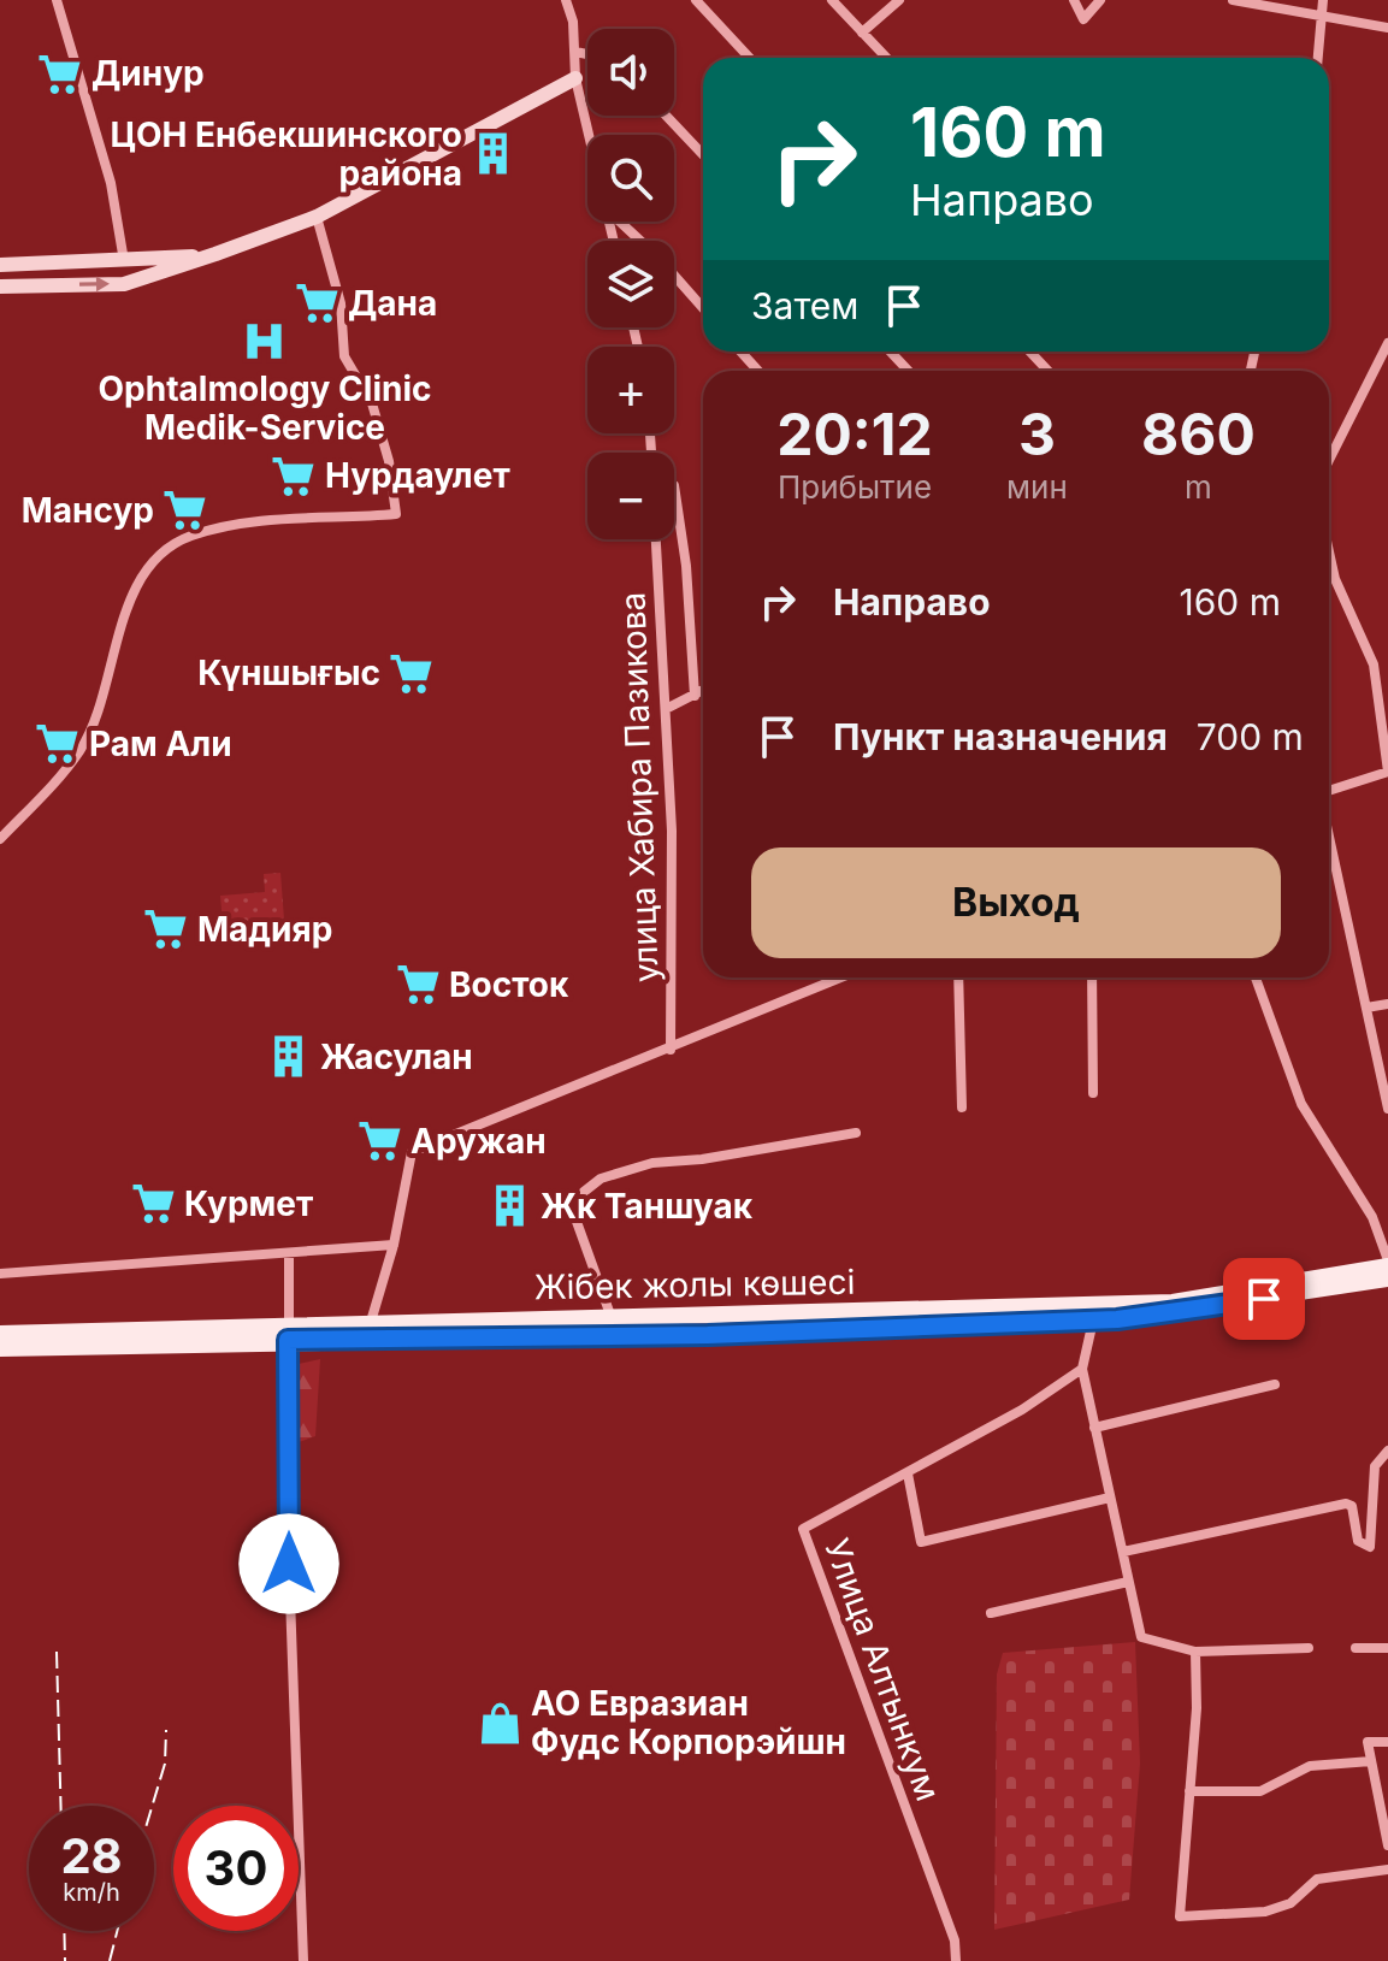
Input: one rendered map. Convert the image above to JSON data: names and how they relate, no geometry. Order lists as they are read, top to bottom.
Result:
{
  "streets": {
    "main road": ["Жібек жолы көшесі"],
    "street": ["улица Хабира Пазикова", "Улица Алтынкум"]
  },
  "places": {
    "supermarket": [
      "Динур",
      "Дана",
      "Нурдаулет",
      "Мансур",
      "Күншығыс",
      "Рам Али",
      "Мадияр",
      "Восток",
      "Аружан",
      "Курмет"
    ],
    "building": ["ЦОН Енбекшинского района", "Жасулан", "Жк Таншуак"],
    "hospital": ["Ophtalmology Clinic Medik-Service"],
    "shop": ["АО Евразиан Фудс Корпорэйшн"]
  },
  "page": {
    "map_buttons": ["+", "−"],
    "turn": ["160 m", "Направо"],
    "then": "Затем",
    "eta": [
      "20:12",
      "Прибытие",
      "3",
      "мин",
      "860",
      "m"
    ],
    "list": [
      {
        "name": "Направо",
        "value": "160 m"
      },
      {
        "name": "Пункт назначения",
        "value": "700 m"
      }
    ],
    "buttons": "Выход",
    "speed": "28 km/h",
    "limit": "30"
  }
}
